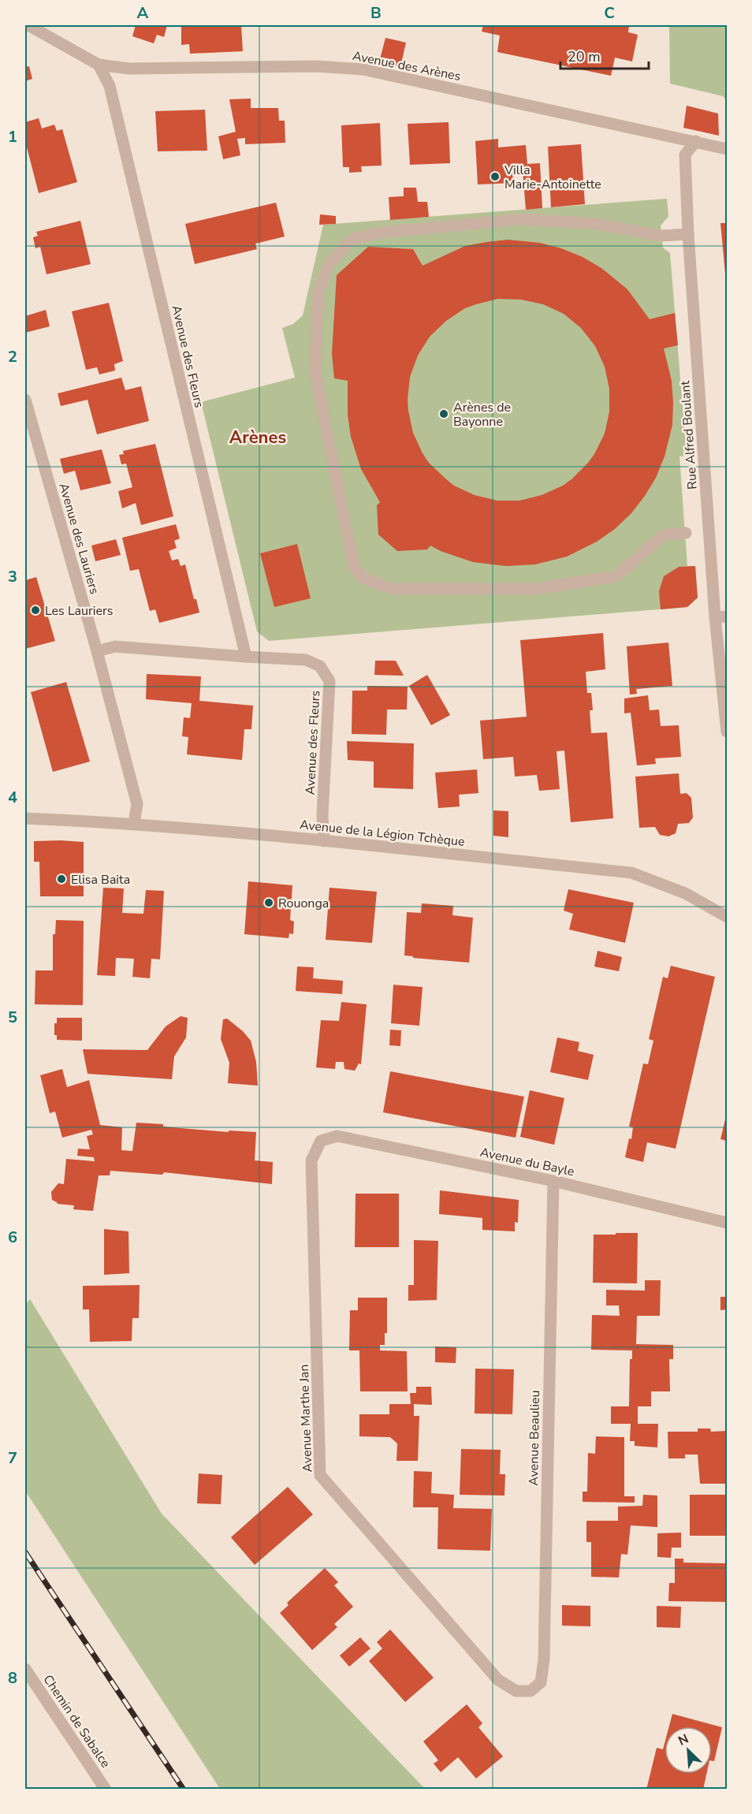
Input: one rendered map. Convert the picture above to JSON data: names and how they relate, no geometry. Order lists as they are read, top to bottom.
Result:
{
  "streets": {
    "street": [
      "Avenue des Arènes",
      "Avenue des Fleurs",
      "Rue Alfred Boulant",
      "Avenue des Lauriers",
      "Avenue de la Légion Tchèque",
      "Avenue du Bayle",
      "Avenue Marthe Jan",
      "Avenue Beaulieu",
      "Chemin de Sabalce"
    ]
  },
  "crossings": [
    ["Avenue des Arènes", "Avenue des Fleurs"],
    ["Avenue des Arènes", "Rue Alfred Boulant"],
    ["Avenue des Fleurs", "Avenue des Lauriers"],
    ["Avenue des Fleurs", "Avenue de la Légion Tchèque"],
    ["Avenue des Lauriers", "Avenue de la Légion Tchèque"],
    ["Avenue du Bayle", "Avenue Marthe Jan"],
    ["Avenue du Bayle", "Avenue Beaulieu"],
    ["Avenue Marthe Jan", "Avenue Beaulieu"]
  ],
  "districts": ["Arènes"],
  "places": [
    "Villa Marie-Antoinette",
    "Arènes de Bayonne",
    "Les Lauriers",
    "Elisa Baita",
    "Rouonga"
  ],
  "scale_bar": "20 m",
  "north": "top left",
  "grid": {
    "columns": ["A", "B", "C"],
    "rows": [
      "1",
      "2",
      "3",
      "4",
      "5",
      "6",
      "7",
      "8"
    ]
  }
}
